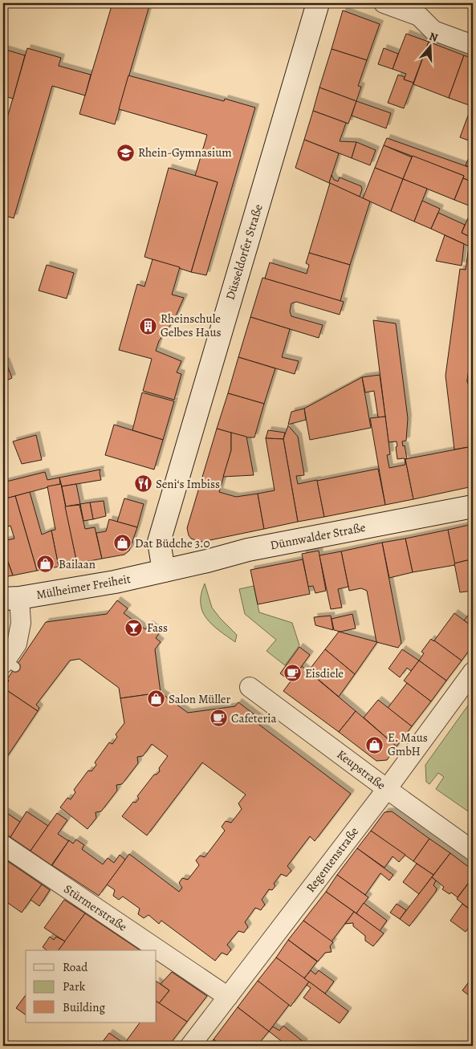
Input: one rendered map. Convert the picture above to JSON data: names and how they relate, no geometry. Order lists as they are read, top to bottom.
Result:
{
  "streets": {
    "street": [
      "Düsseldorfer Straße",
      "Dünnwalder Straße",
      "Mülheimer Freiheit",
      "Keupstraße",
      "Regentenstraße",
      "Stürmerstraße"
    ]
  },
  "crossings": [
    ["Düsseldorfer Straße", "Dünnwalder Straße"],
    ["Düsseldorfer Straße", "Mülheimer Freiheit"],
    ["Dünnwalder Straße", "Mülheimer Freiheit"],
    ["Keupstraße", "Regentenstraße"],
    ["Regentenstraße", "Stürmerstraße"]
  ],
  "places": {
    "school or university": ["Rhein-Gymnasium"],
    "building": ["Rheinschule Gelbes Haus"],
    "restaurant": ["Seni‘s Imbiss"],
    "shop": [
      "Dat Büdche 3.0",
      "Bailaan",
      "Salon Müller",
      "E. Maus GmbH"
    ],
    "bar": ["Fass"],
    "cafe": ["Eisdiele", "Cafeteria"]
  },
  "legend": ["Road", "Park", "Building"],
  "north": "top"
}
